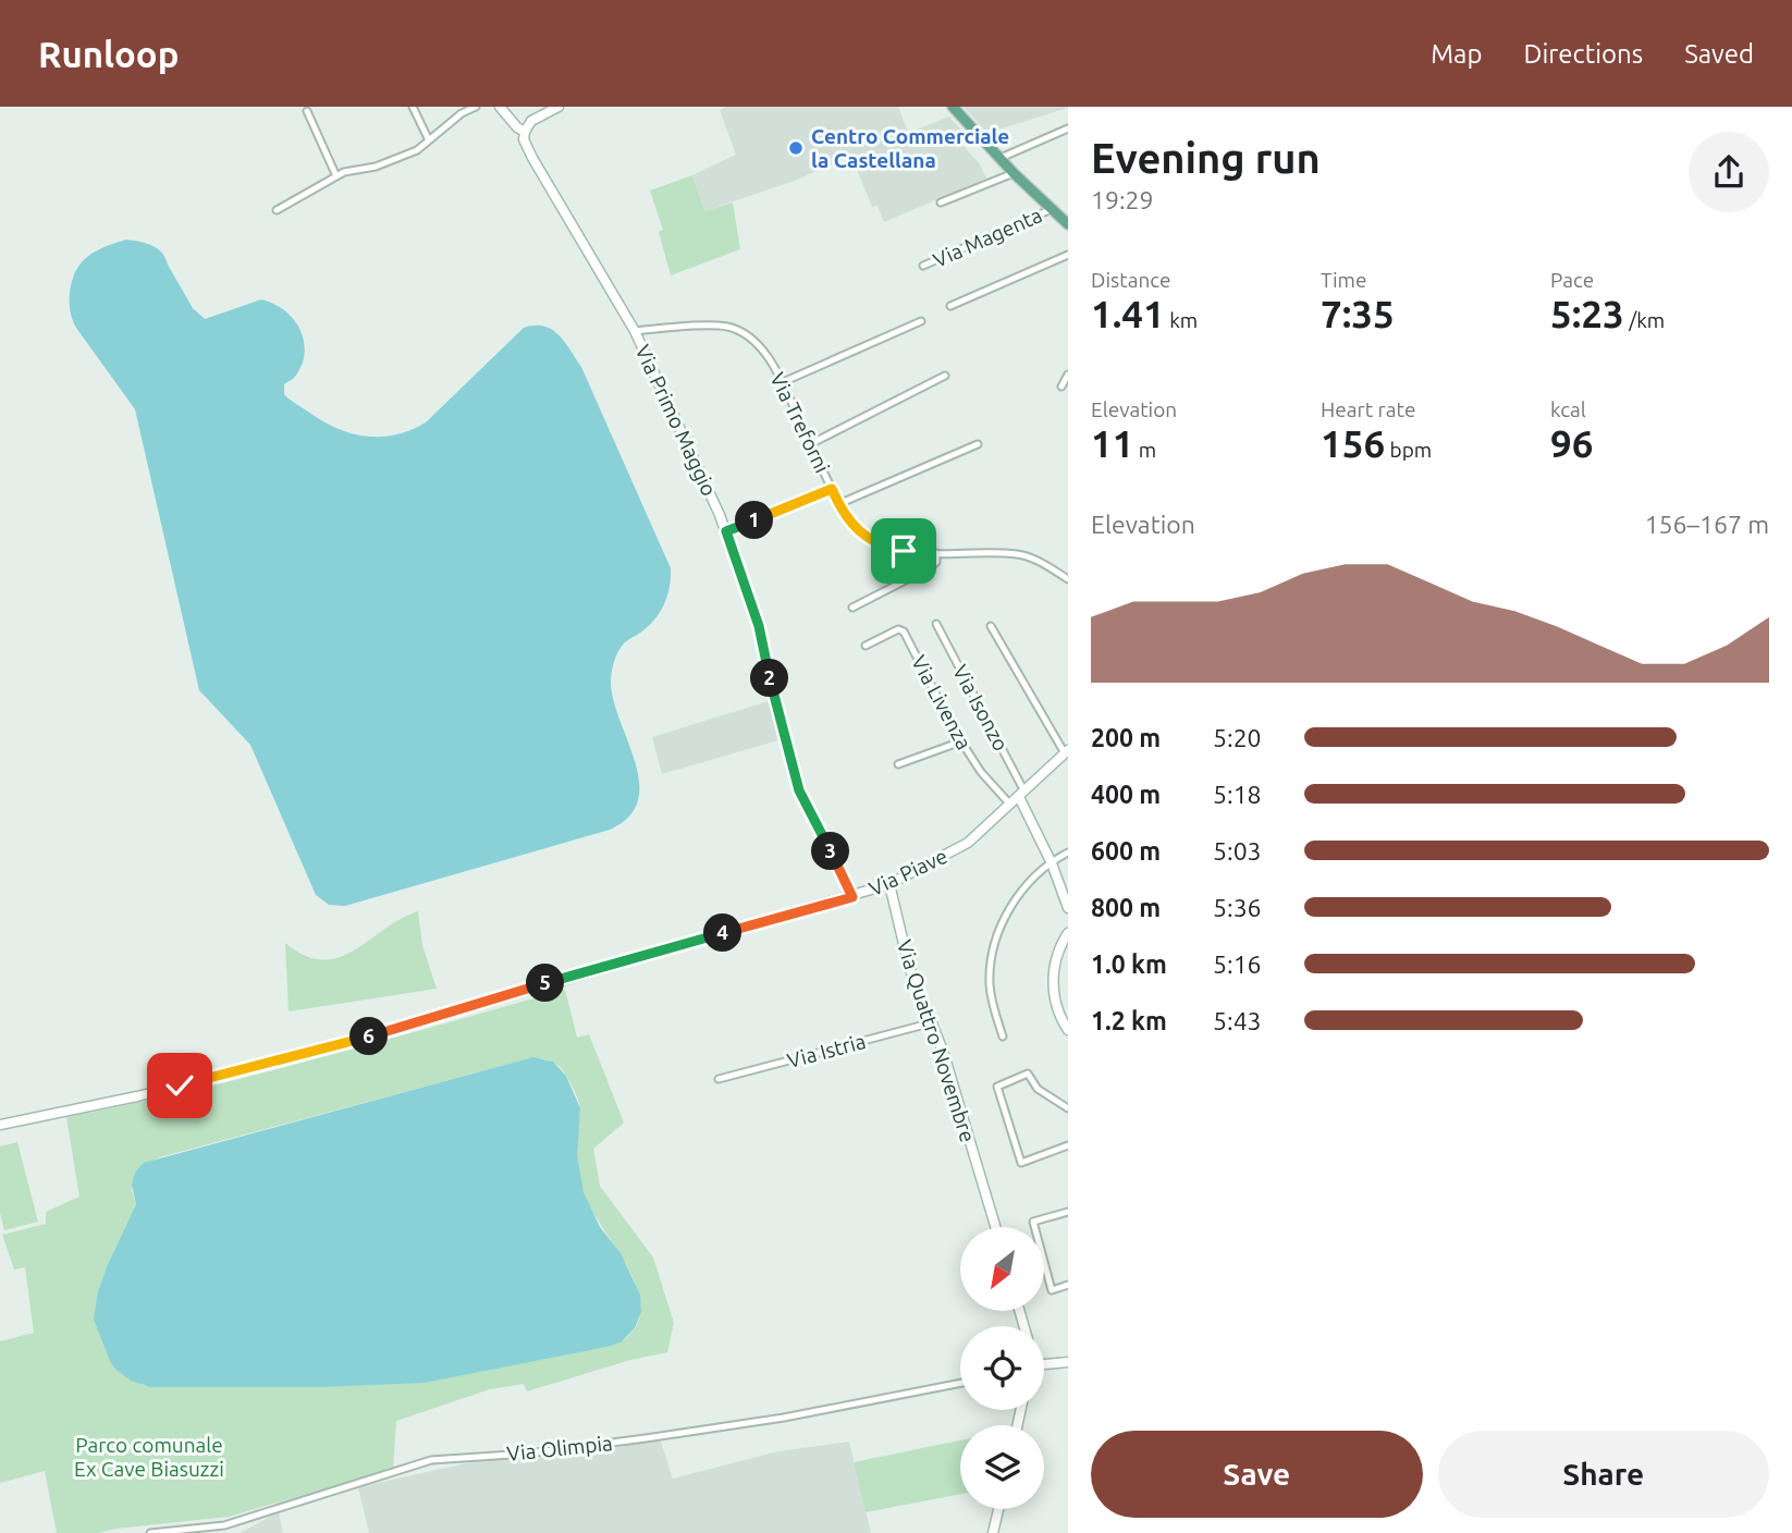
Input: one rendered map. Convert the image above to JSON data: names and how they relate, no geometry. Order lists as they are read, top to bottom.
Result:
{
  "streets": {
    "main road": ["Via Primo Maggio", "Via Piave", "Via Quattro Novembre"],
    "street": [
      "Via Magenta",
      "Via Treforni",
      "Via Livenza",
      "Via Isonzo",
      "Via Istria",
      "Via Olimpia"
    ]
  },
  "crossings": [
    ["Via Primo Maggio", "Via Treforni"],
    ["Via Primo Maggio", "Via Piave"],
    ["Via Livenza", "Via Piave"],
    ["Via Isonzo", "Via Piave"],
    ["Via Piave", "Via Quattro Novembre"],
    ["Via Quattro Novembre", "Via Istria"]
  ],
  "parks": ["Parco comunale Ex Cave Biasuzzi"],
  "places": ["Centro Commerciale la Castellana"],
  "north": "bottom left",
  "page": {
    "header": "Runloop",
    "nav": ["Map", "Directions", "Saved"],
    "heading": ["Evening run", "19:29"],
    "stats": [
      ["Distance", "1.41 km"],
      ["Time", "7:35"],
      ["Pace", "5:23 /km"],
      ["Elevation", "11 m"],
      ["Heart rate", "156 bpm"],
      ["kcal", "96"]
    ],
    "chart": ["Elevation", "156–167 m"],
    "pins": [
      "1",
      "2",
      "3",
      "4",
      "5",
      "6"
    ],
    "list": [
      {
        "name": "200 m",
        "note": "5:20"
      },
      {
        "name": "400 m",
        "note": "5:18"
      },
      {
        "name": "600 m",
        "note": "5:03"
      },
      {
        "name": "800 m",
        "note": "5:36"
      },
      {
        "name": "1.0 km",
        "note": "5:16"
      },
      {
        "name": "1.2 km",
        "note": "5:43"
      }
    ],
    "buttons": ["Save", "Share"]
  }
}
